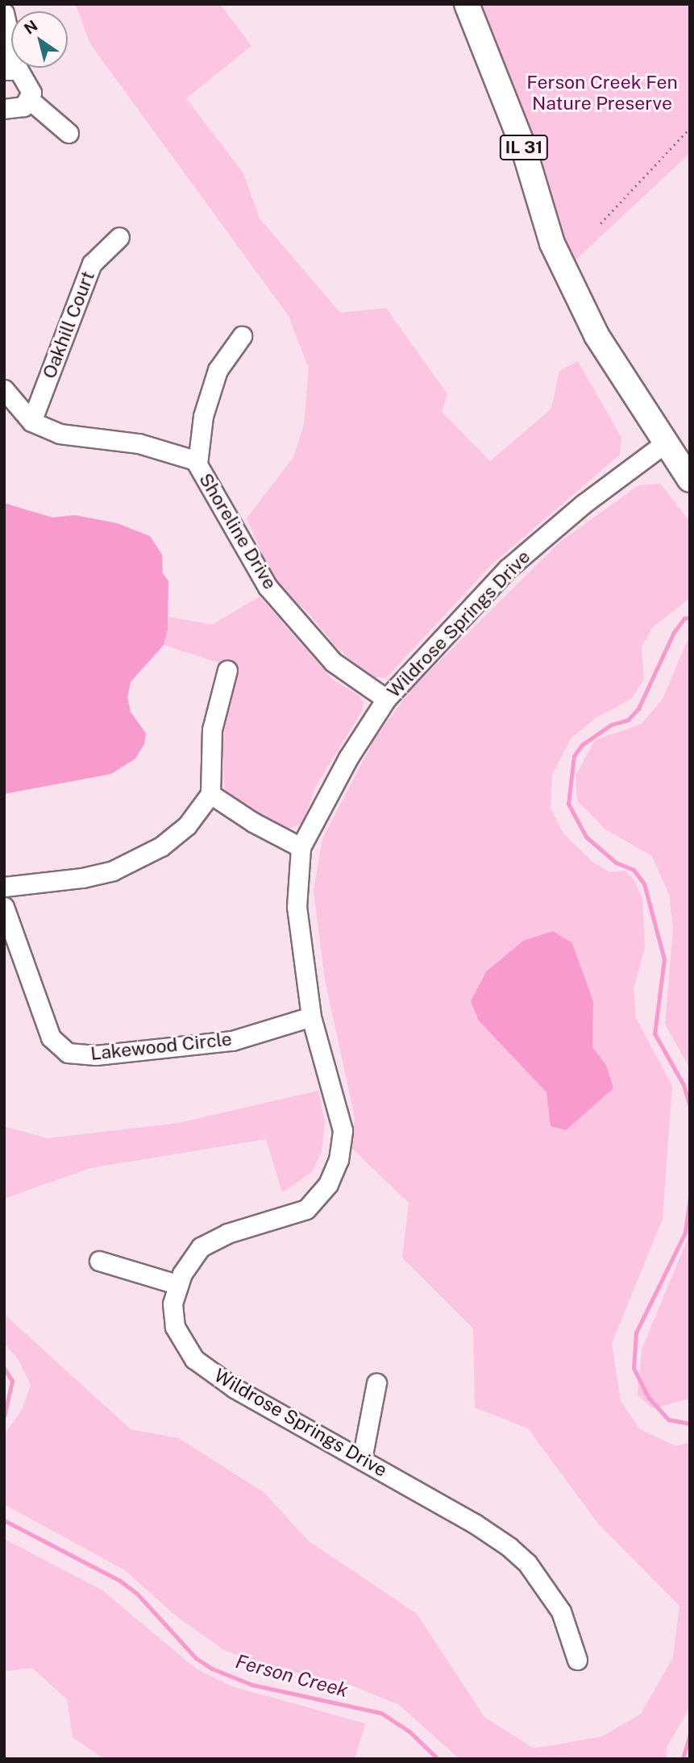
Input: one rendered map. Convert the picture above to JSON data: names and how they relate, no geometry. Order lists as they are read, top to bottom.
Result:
{
  "streets": {
    "main road": ["IL 31"],
    "street": [
      "Oakhill Court",
      "Shoreline Drive",
      "Wildrose Springs Drive",
      "Lakewood Circle"
    ]
  },
  "crossings": [
    ["IL 31", "Wildrose Springs Drive"],
    ["Oakhill Court", "Shoreline Drive"],
    ["Shoreline Drive", "Wildrose Springs Drive"],
    ["Wildrose Springs Drive", "Lakewood Circle"]
  ],
  "water": ["Ferson Creek"],
  "parks": ["Ferson Creek Fen Nature Preserve"],
  "north": "top left"
}
